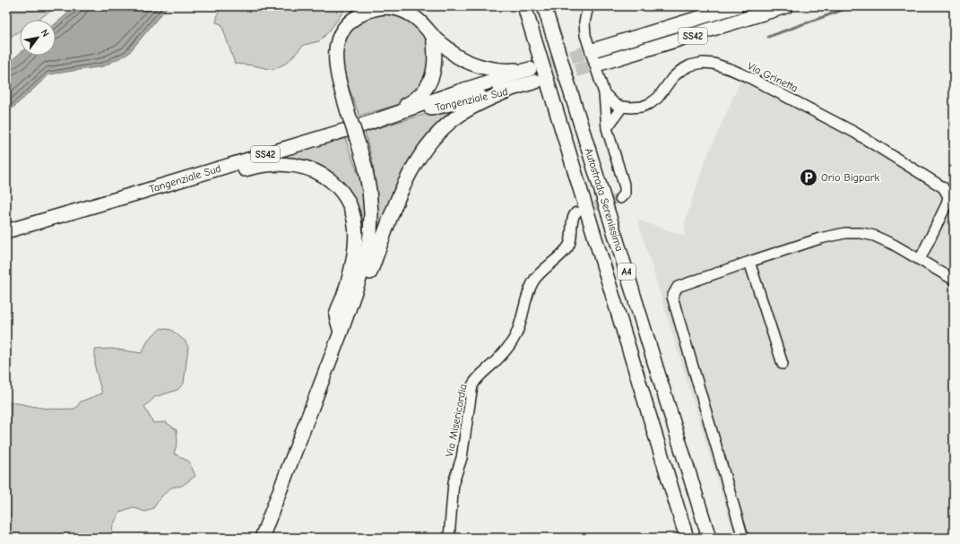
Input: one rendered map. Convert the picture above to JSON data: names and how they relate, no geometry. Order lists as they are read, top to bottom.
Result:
{
  "streets": {
    "highway": [
      "SS42",
      "Tangenziale Sud",
      "Autostrada Serenissima",
      "A4"
    ],
    "street": ["Via Grinetta", "Via Misericordia"]
  },
  "places": {
    "parking": ["Orio Bigpark"]
  },
  "north": "top right"
}
